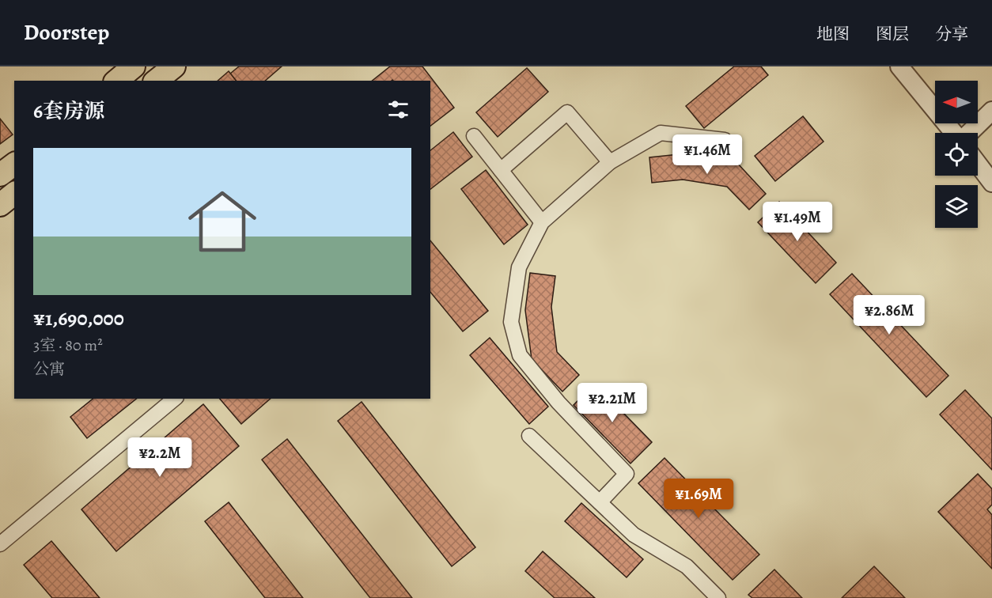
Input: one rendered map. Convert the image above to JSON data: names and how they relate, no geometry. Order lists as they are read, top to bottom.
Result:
{
  "north": "left",
  "page": {
    "header": "Doorstep",
    "nav": ["地图", "图层", "分享"],
    "heading": "6套房源",
    "price": [
      "¥1.46M",
      "¥1.49M",
      "¥2.86M",
      "¥2.21M",
      "¥2.2M",
      "¥1.69M"
    ],
    "list": [
      {
        "name": "¥1,690,000",
        "note": "3室 · 80 m² · 公寓"
      }
    ]
  }
}
